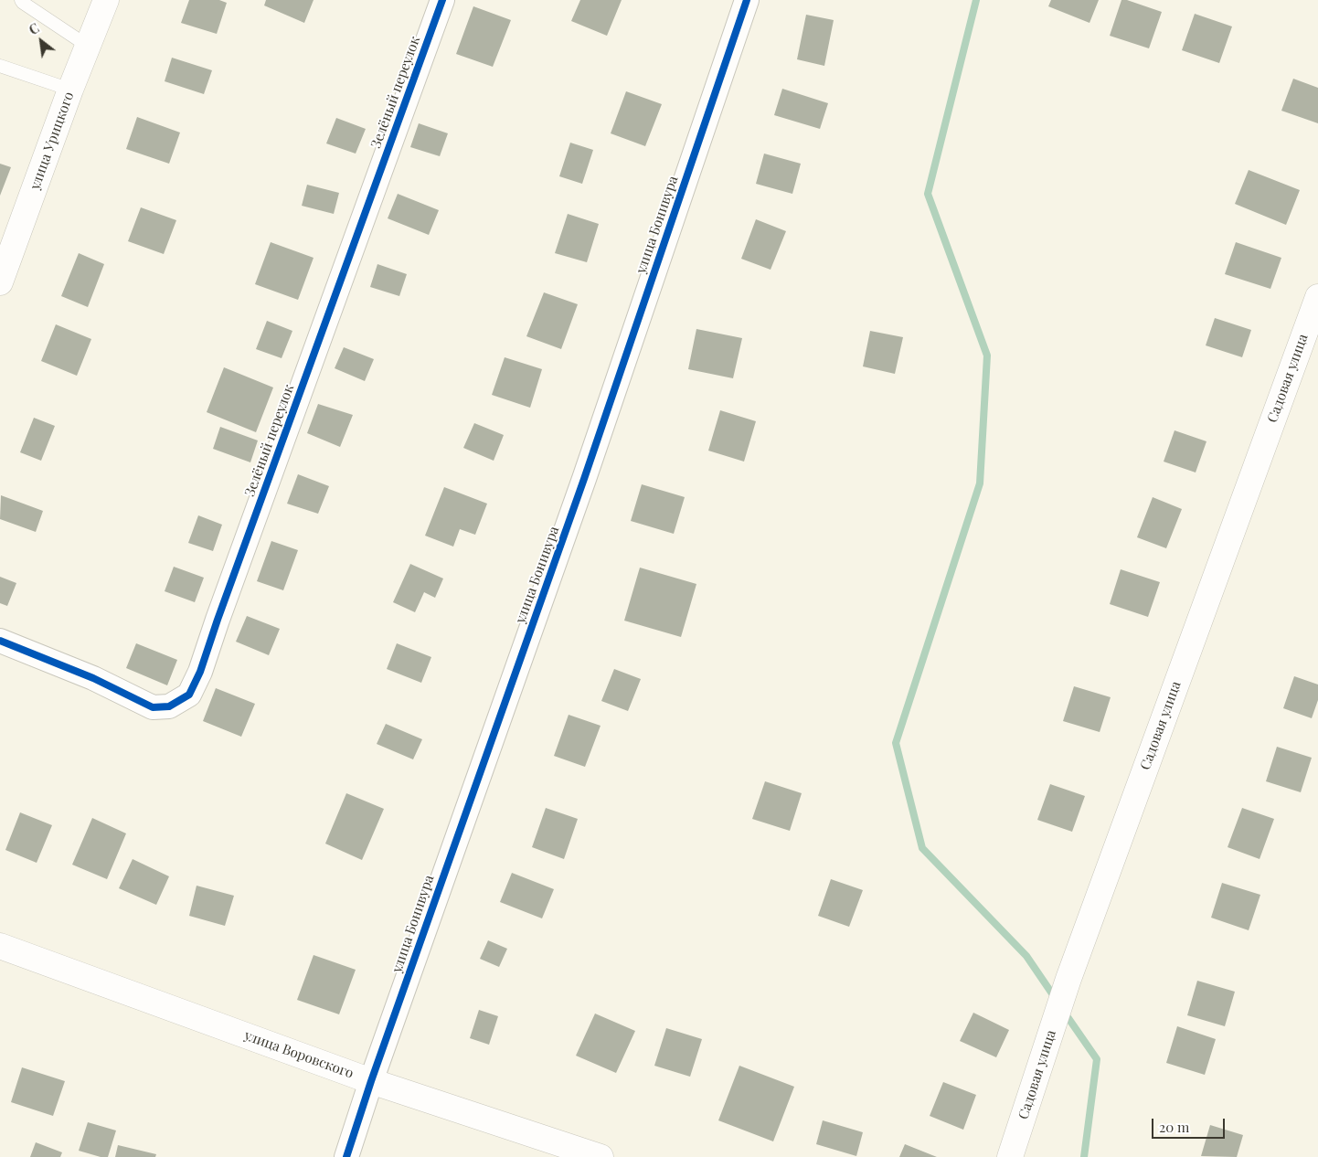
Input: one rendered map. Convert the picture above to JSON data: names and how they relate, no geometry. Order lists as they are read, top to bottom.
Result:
{
  "streets": {
    "main road": ["улица Урицкого", "Садовая улица", "улица Воровского"],
    "street": ["Зелёный переулок", "улица Бонивура"]
  },
  "crossings": [
    ["улица Бонивура", "улица Воровского"]
  ],
  "scale_bar": "20 m",
  "north": "top left"
}
